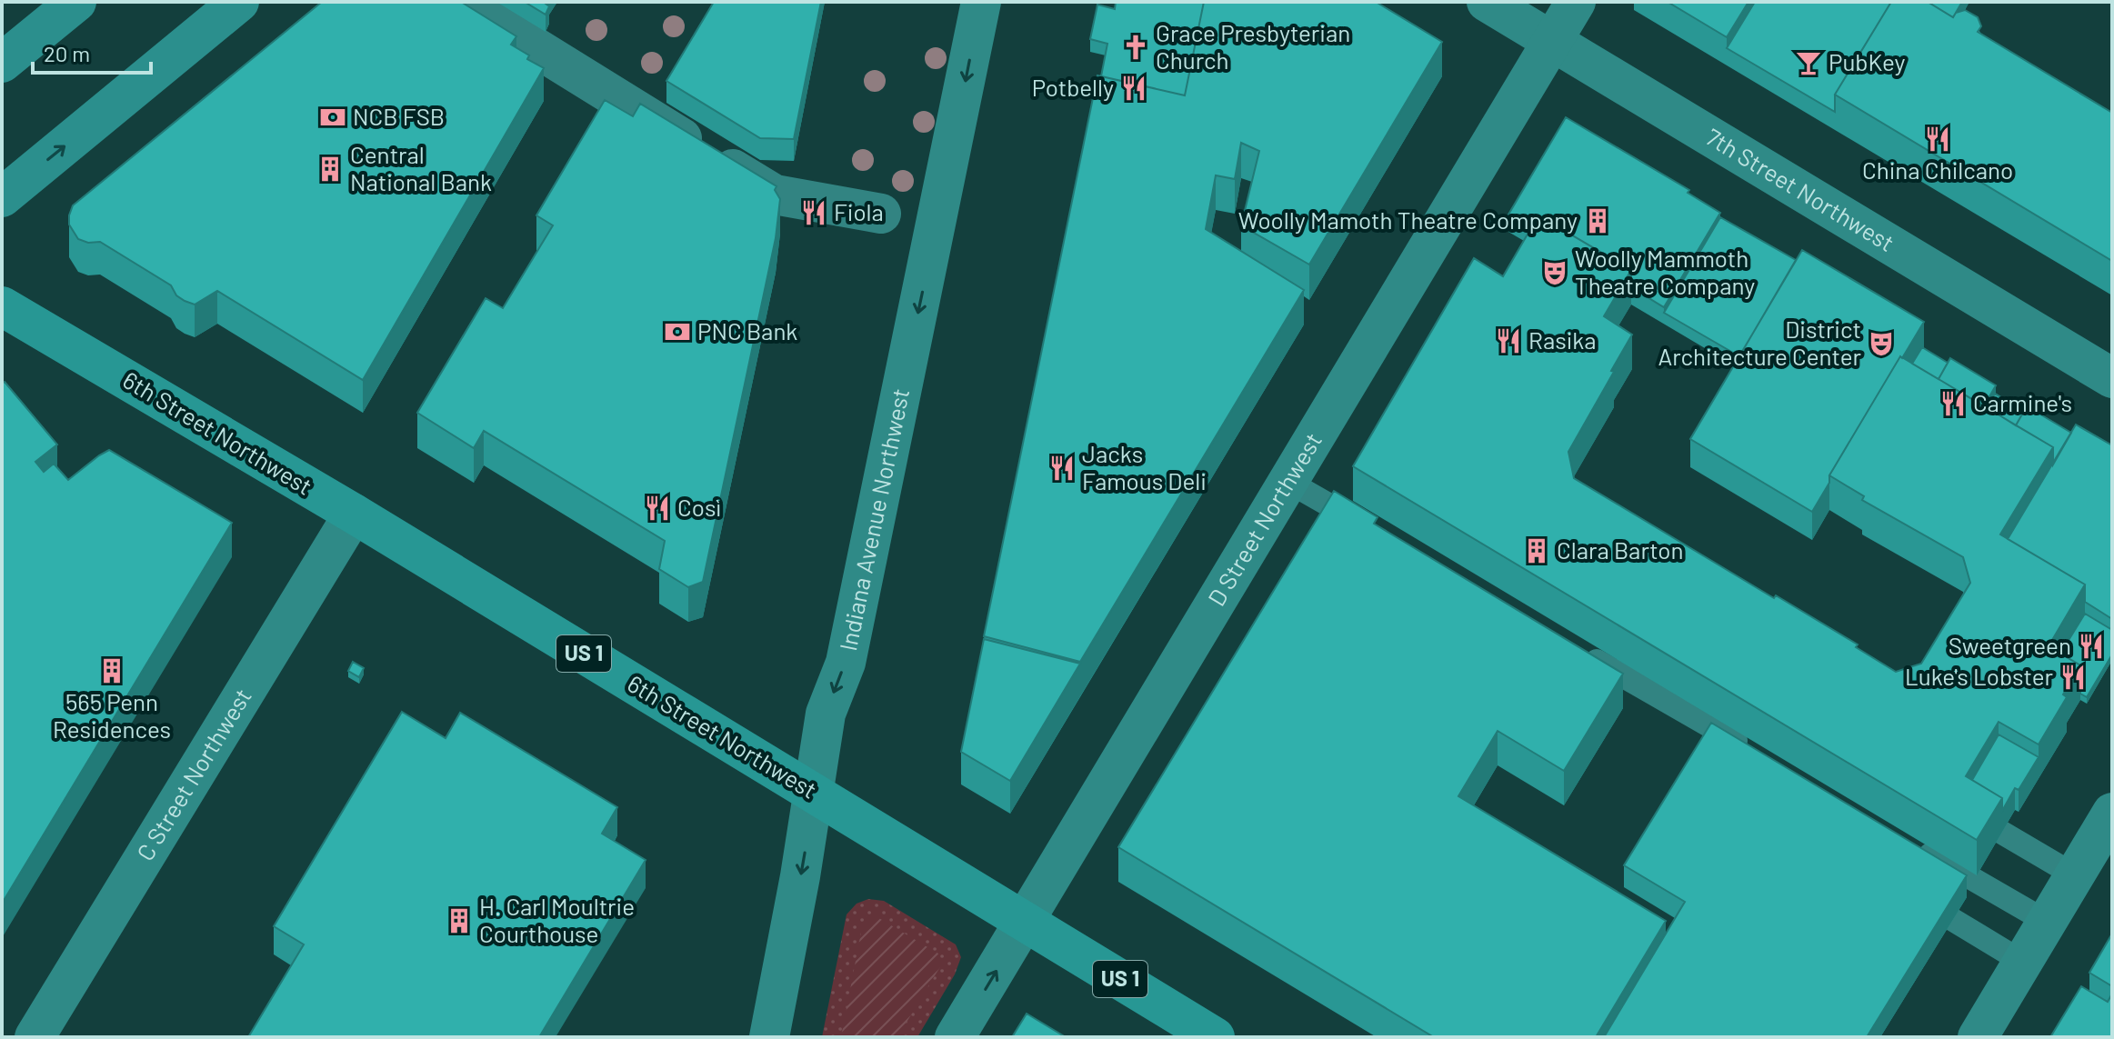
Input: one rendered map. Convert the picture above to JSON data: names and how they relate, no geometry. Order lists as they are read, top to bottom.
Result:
{
  "streets": {
    "highway": ["6th Street Northwest", "US 1"],
    "street": [
      "7th Street Northwest",
      "Indiana Avenue Northwest",
      "D Street Northwest",
      "C Street Northwest"
    ]
  },
  "crossings": [
    ["7th Street Northwest", "D Street Northwest"],
    ["6th Street Northwest", "Indiana Avenue Northwest"],
    ["6th Street Northwest", "D Street Northwest"],
    ["6th Street Northwest", "C Street Northwest"]
  ],
  "one_way": ["Indiana Avenue Northwest"],
  "places": {
    "church": ["Grace Presbyterian Church"],
    "bar": ["PubKey"],
    "restaurant": [
      "Potbelly",
      "China Chilcano",
      "Fiola",
      "Rasika",
      "Carmine's",
      "Jacks Famous Deli",
      "Così",
      "Sweetgreen",
      "Luke's Lobster"
    ],
    "bank": ["NCB FSB", "PNC Bank"],
    "building": [
      "Central National Bank",
      "Woolly Mamoth Theatre Company",
      "Clara Barton",
      "565 Penn Residences",
      "H. Carl Moultrie Courthouse"
    ],
    "theatre": ["Woolly Mammoth Theatre Company", "District Architecture Center"]
  },
  "scale_bar": "20 m"
}
